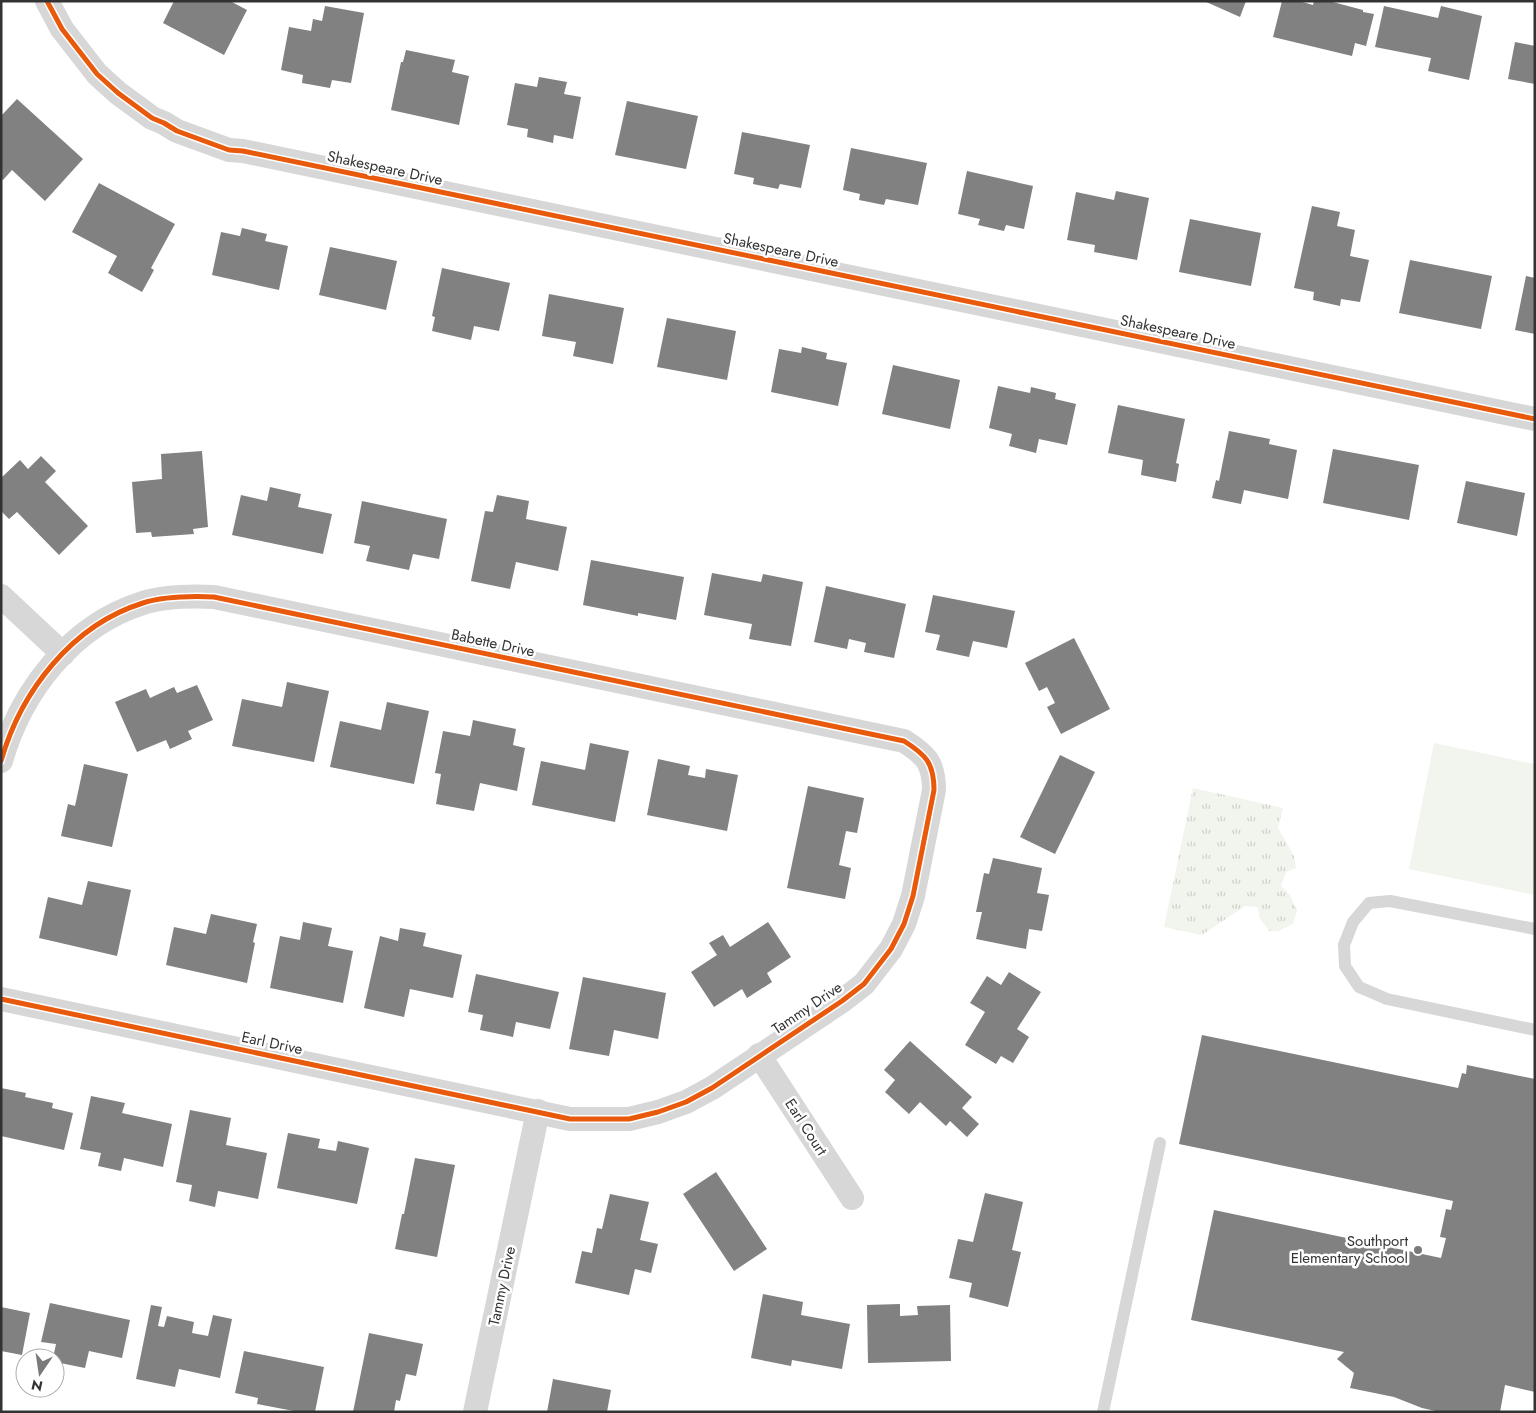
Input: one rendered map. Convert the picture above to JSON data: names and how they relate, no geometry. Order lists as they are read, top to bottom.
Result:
{
  "streets": {
    "street": [
      "Shakespeare Drive",
      "Babette Drive",
      "Tammy Drive",
      "Earl Drive",
      "Earl Court"
    ]
  },
  "crossings": [
    ["Babette Drive", "Tammy Drive"],
    ["Tammy Drive", "Earl Drive"],
    ["Tammy Drive", "Earl Court"]
  ],
  "places": ["Southport Elementary School"],
  "north": "bottom"
}
